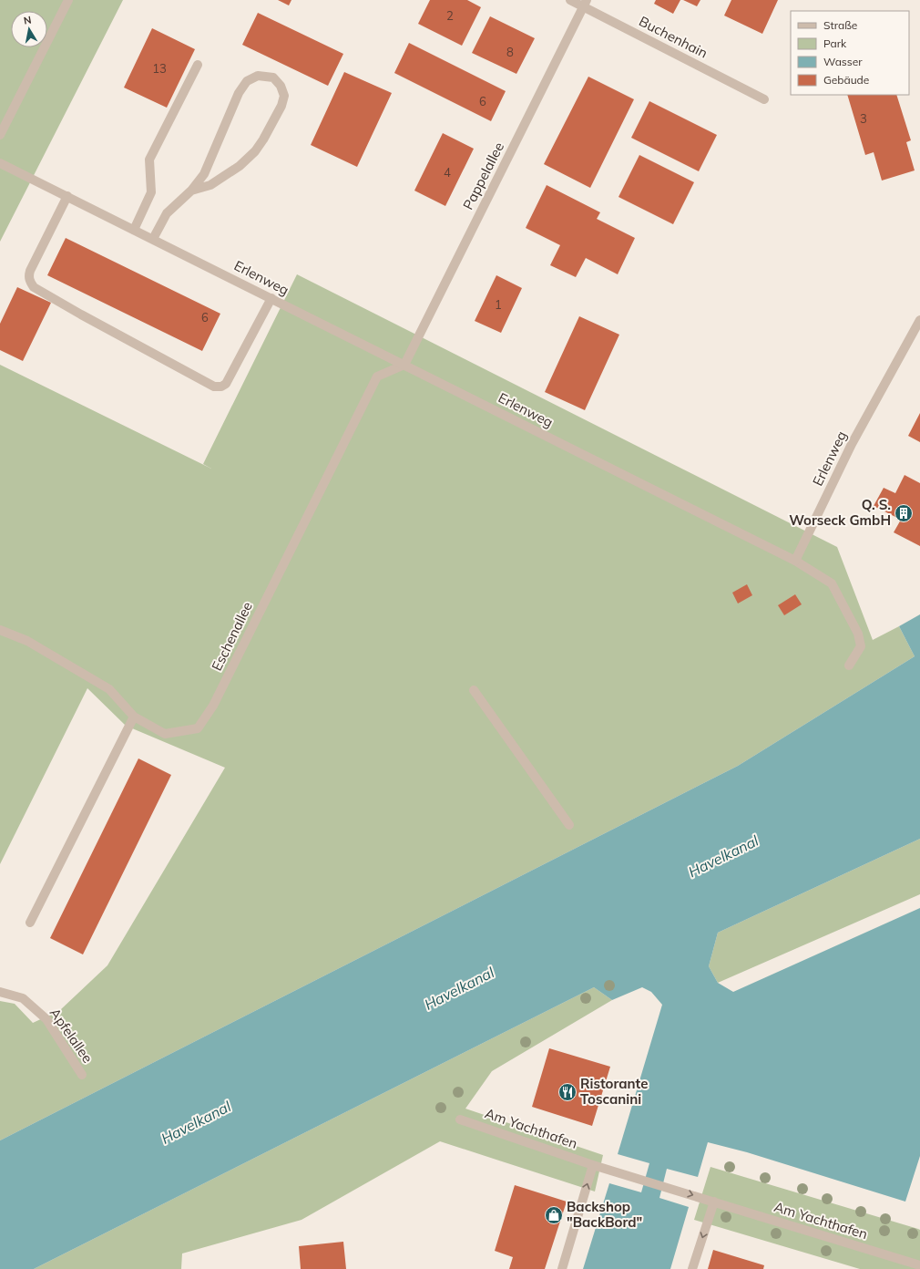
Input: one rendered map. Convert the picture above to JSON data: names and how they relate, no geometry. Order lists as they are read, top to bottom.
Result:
{
  "streets": {
    "street": [
      "Buchenhain",
      "Pappelallee",
      "Erlenweg",
      "Eschenallee",
      "Apfelallee",
      "Am Yachthafen"
    ]
  },
  "crossings": [
    ["Buchenhain", "Pappelallee"],
    ["Pappelallee", "Erlenweg"],
    ["Pappelallee", "Eschenallee"],
    ["Erlenweg", "Eschenallee"]
  ],
  "water": ["Havelkanal"],
  "places": {
    "building": ["Q. S. Worseck GmbH"],
    "restaurant": ["Ristorante Toscanini"],
    "shop": ["Backshop \"BackBord\""]
  },
  "house_numbers": [
    "2",
    "8",
    "13",
    "6",
    "3",
    "4",
    "1",
    "6"
  ],
  "legend": [
    "Straße",
    "Park",
    "Wasser",
    "Gebäude"
  ],
  "north": "top"
}
